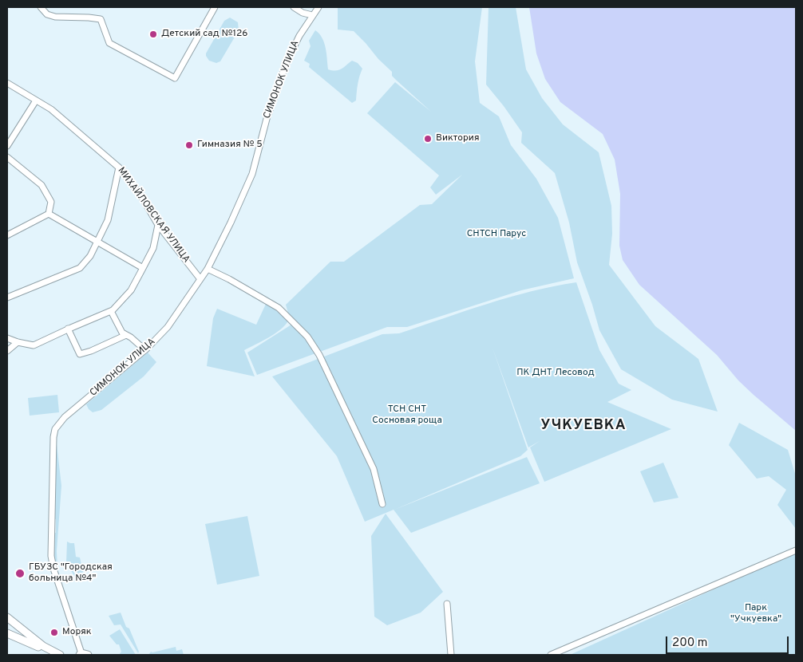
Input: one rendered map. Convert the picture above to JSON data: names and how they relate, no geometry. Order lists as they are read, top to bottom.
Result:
{
  "streets": {
    "street": ["СИМОНОК УЛИЦА", "МИХАЙЛОВСКАЯ УЛИЦА"]
  },
  "crossings": [
    ["СИМОНОК УЛИЦА", "МИХАЙЛОВСКАЯ УЛИЦА"]
  ],
  "districts": ["УЧКУЕВКА"],
  "parks": [
    "СНТСН Парус",
    "ПК ДНТ Лесовод",
    "ТСН СНТ Сосновая роща",
    "Парк \"Учкуевка\""
  ],
  "places": [
    "Детский сад №126",
    "Виктория",
    "Гимназия № 5",
    "ГБУЗС \"Городская больница №4\"",
    "Моряк"
  ],
  "scale_bar": "200 m"
}
